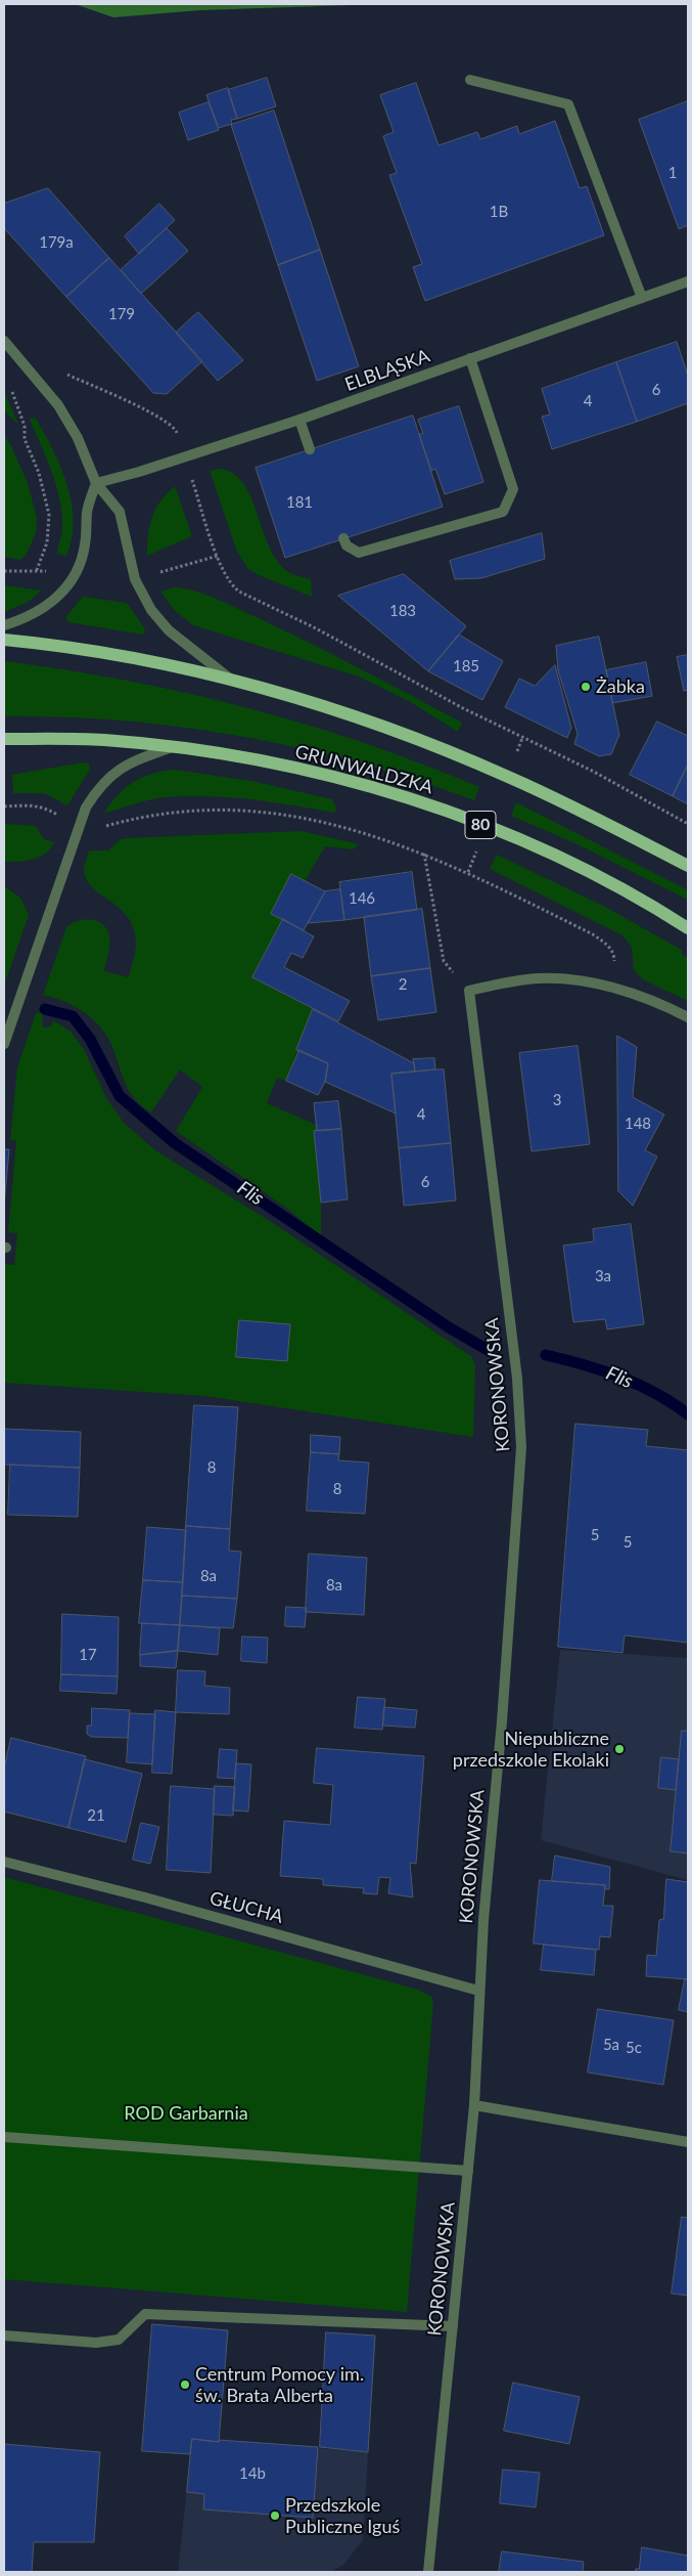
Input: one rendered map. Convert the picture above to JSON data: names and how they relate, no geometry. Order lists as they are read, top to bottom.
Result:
{
  "streets": {
    "main road": ["GRUNWALDZKA", "80"],
    "street": ["ELBLĄSKA", "KORONOWSKA", "GŁUCHA"]
  },
  "crossings": [
    ["KORONOWSKA", "GŁUCHA"]
  ],
  "water": ["Flis"],
  "parks": ["ROD Garbarnia"],
  "places": [
    "Żabka",
    "Niepubliczne przedszkole Ekolaki",
    "Centrum Pomocy im. św. Brata Alberta",
    "Przedszkole Publiczne Iguś"
  ],
  "house_numbers": [
    "1",
    "1B",
    "179a",
    "179",
    "6",
    "4",
    "181",
    "183",
    "185",
    "146",
    "2",
    "3",
    "4",
    "148",
    "6",
    "3a",
    "8",
    "8",
    "5",
    "5",
    "8a",
    "8a",
    "17",
    "21",
    "5a",
    "5c",
    "14b"
  ]
}
